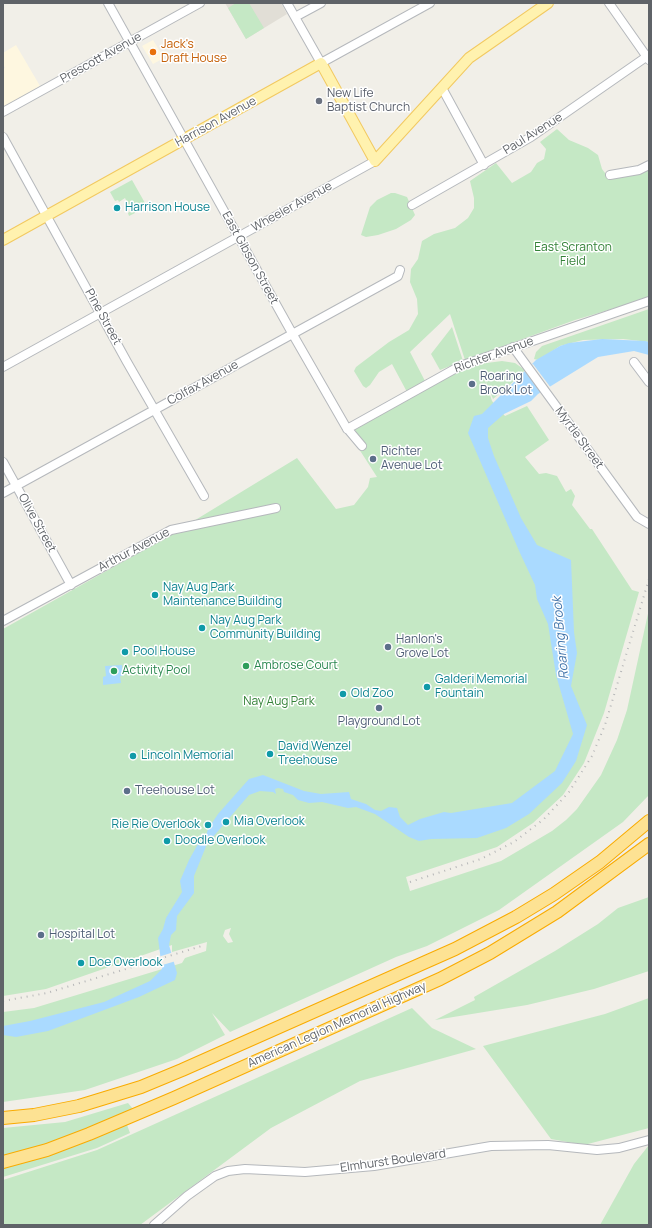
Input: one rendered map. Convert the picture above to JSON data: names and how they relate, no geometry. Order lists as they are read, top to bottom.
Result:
{
  "streets": {
    "highway": ["American Legion Memorial Highway"],
    "main road": ["Harrison Avenue", "Wheeler Avenue"],
    "street": [
      "Prescott Avenue",
      "Paul Avenue",
      "East Gibson Street",
      "Pine Street",
      "Richter Avenue",
      "Colfax Avenue",
      "Myrtle Street",
      "Olive Street",
      "Arthur Avenue",
      "Elmhurst Boulevard"
    ]
  },
  "crossings": [
    ["Prescott Avenue", "East Gibson Street"],
    ["Harrison Avenue", "East Gibson Street"],
    ["Harrison Avenue", "Pine Street"],
    ["Wheeler Avenue", "East Gibson Street"],
    ["Wheeler Avenue", "Pine Street"],
    ["East Gibson Street", "Richter Avenue"],
    ["East Gibson Street", "Colfax Avenue"],
    ["Pine Street", "Colfax Avenue"],
    ["Richter Avenue", "Myrtle Street"],
    ["Colfax Avenue", "Olive Street"],
    ["Olive Street", "Arthur Avenue"]
  ],
  "water": ["Roaring Brook"],
  "parks": ["East Scranton Field", "Nay Aug Park"],
  "places": [
    "Jack's Draft House",
    "New Life Baptist Church",
    "Harrison House",
    "Roaring Brook Lot",
    "Richter Avenue Lot",
    "Nay Aug Park Maintenance Building",
    "Nay Aug Park Community Building",
    "Hanlon's Grove Lot",
    "Pool House",
    "Ambrose Court",
    "Activity Pool",
    "Galderi Memorial Fountain",
    "Old Zoo",
    "Playground Lot",
    "David Wenzel Treehouse",
    "Lincoln Memorial",
    "Treehouse Lot",
    "Mia Overlook",
    "Rie Rie Overlook",
    "Doodle Overlook",
    "Hospital Lot",
    "Doe Overlook"
  ]
}
